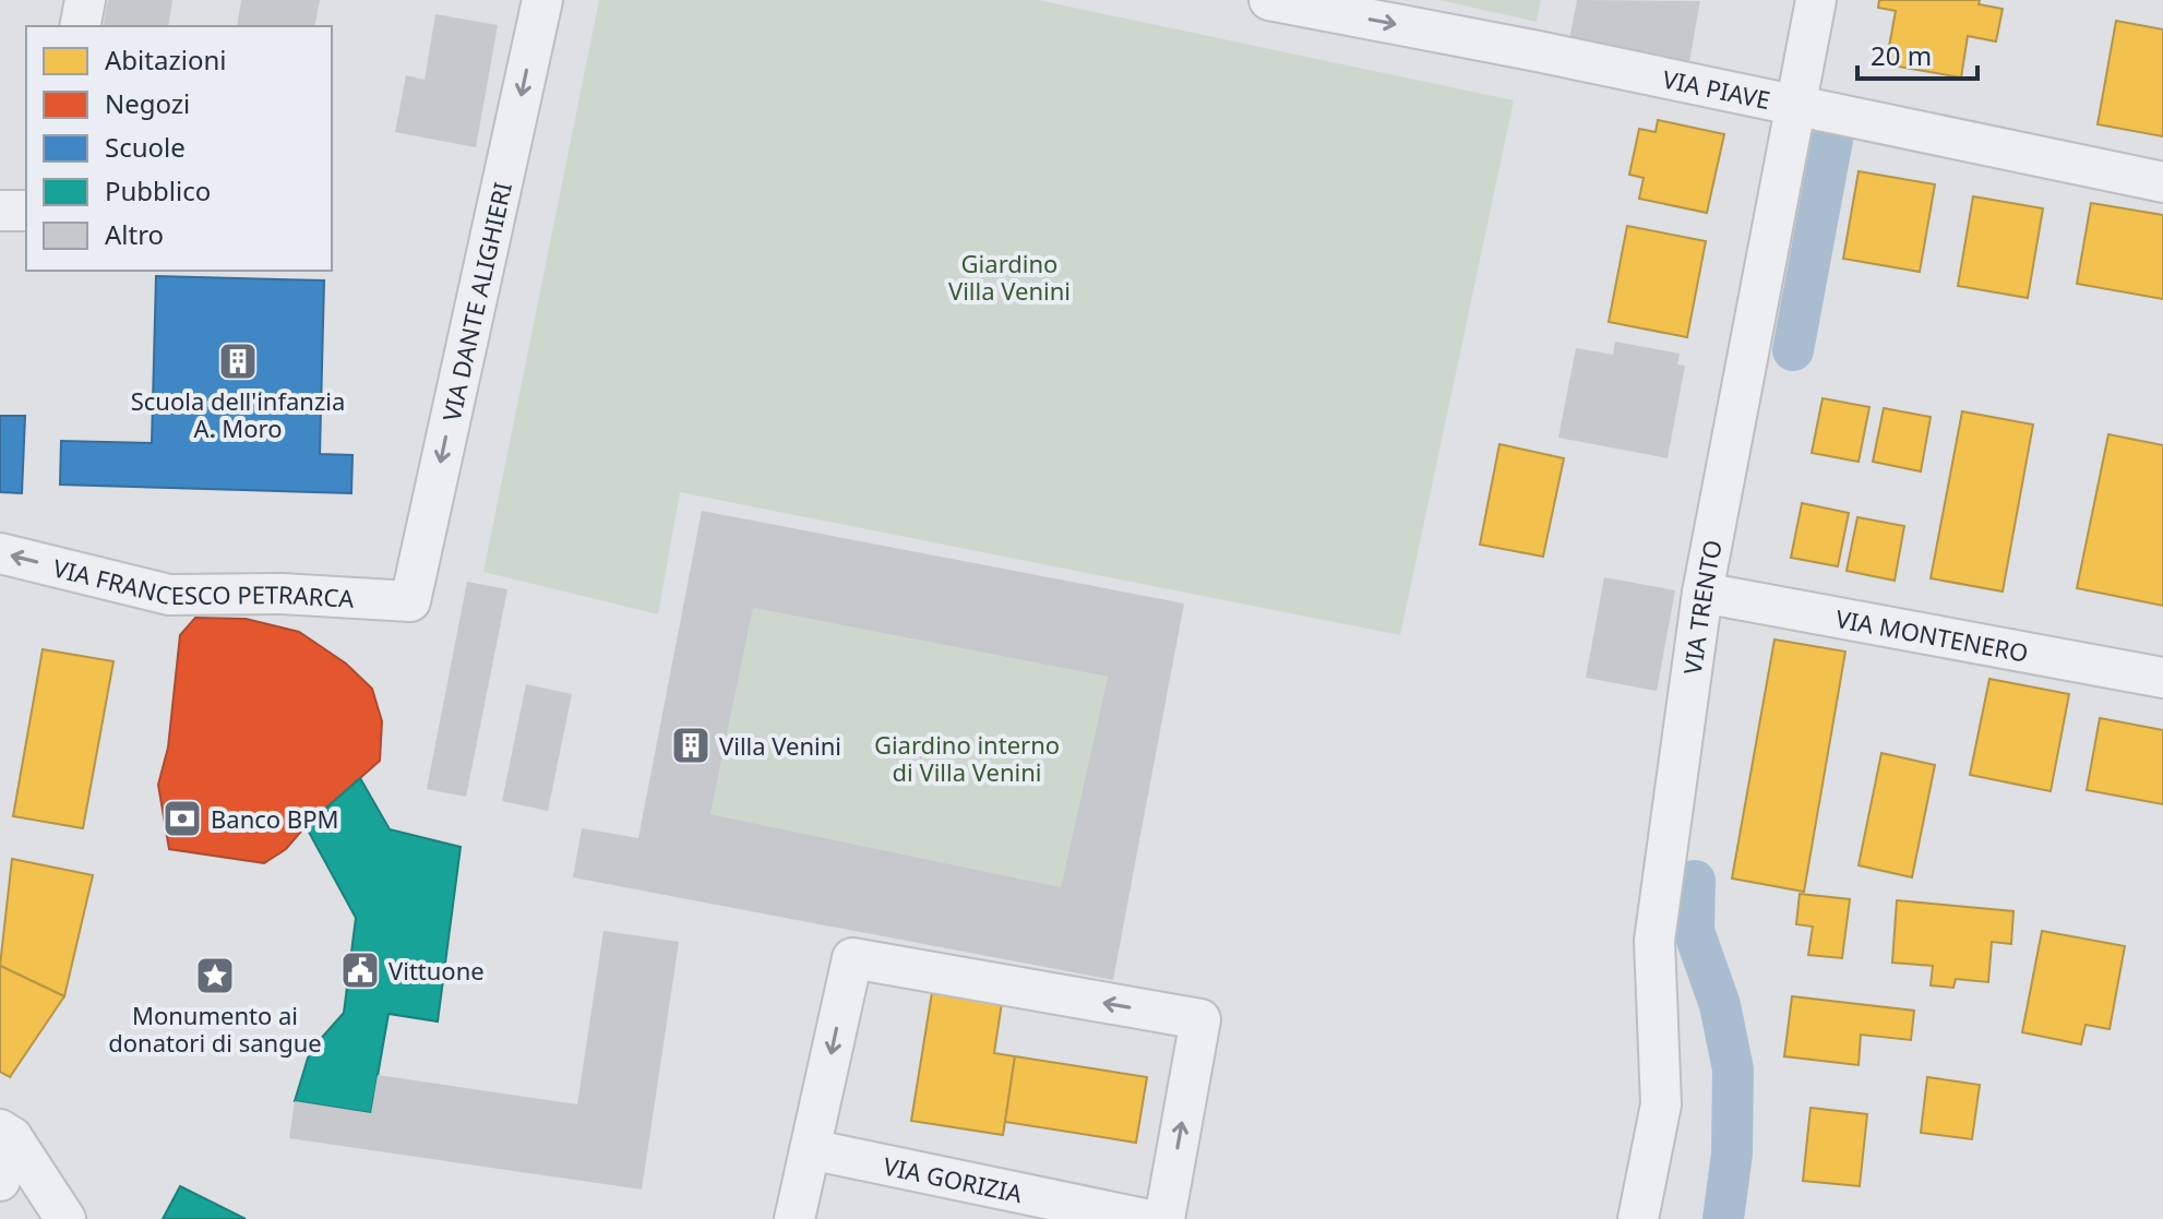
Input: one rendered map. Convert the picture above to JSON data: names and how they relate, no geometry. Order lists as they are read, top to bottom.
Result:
{
  "streets": {
    "street": [
      "VIA PIAVE",
      "VIA DANTE ALIGHIERI",
      "VIA FRANCESCO PETRARCA",
      "VIA TRENTO",
      "VIA MONTENERO",
      "VIA GORIZIA"
    ]
  },
  "crossings": [
    ["VIA PIAVE", "VIA TRENTO"],
    ["VIA DANTE ALIGHIERI", "VIA FRANCESCO PETRARCA"],
    ["VIA TRENTO", "VIA MONTENERO"]
  ],
  "one_way": ["VIA PIAVE", "VIA DANTE ALIGHIERI", "VIA FRANCESCO PETRARCA"],
  "parks": ["Giardino Villa Venini", "Giardino interno di Villa Venini"],
  "places": {
    "building": ["Scuola dell'infanzia A. Moro", "Villa Venini"],
    "bank": ["Banco BPM"],
    "public building": ["Vittuone"],
    "place": ["Monumento ai donatori di sangue"]
  },
  "legend": [
    "Abitazioni",
    "Negozi",
    "Scuole",
    "Pubblico",
    "Altro"
  ],
  "scale_bar": "20 m"
}
